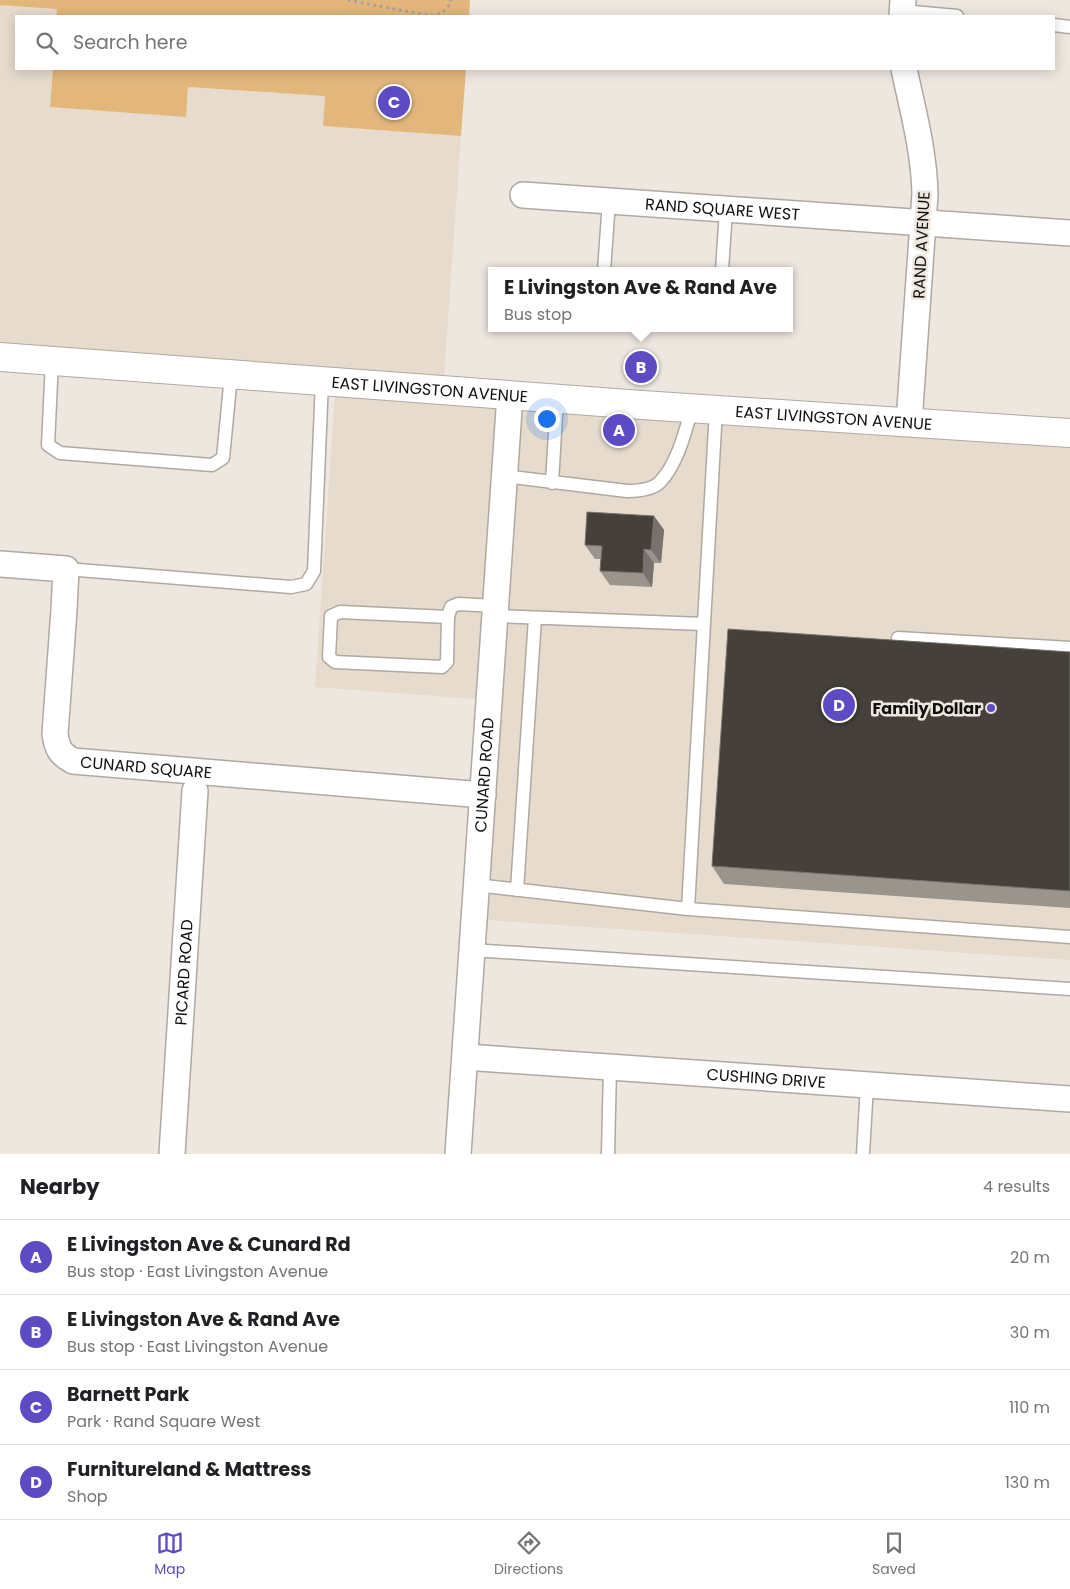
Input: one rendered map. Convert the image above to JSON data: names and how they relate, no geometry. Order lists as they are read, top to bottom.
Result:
{
  "streets": {
    "main road": ["EAST LIVINGSTON AVENUE"],
    "street": [
      "RAND SQUARE WEST",
      "RAND AVENUE",
      "CUNARD SQUARE",
      "CUNARD ROAD",
      "PICARD ROAD",
      "CUSHING DRIVE"
    ]
  },
  "crossings": [
    ["RAND SQUARE WEST", "RAND AVENUE"],
    ["RAND AVENUE", "EAST LIVINGSTON AVENUE"],
    ["EAST LIVINGSTON AVENUE", "CUNARD ROAD"],
    ["CUNARD SQUARE", "CUNARD ROAD"],
    ["CUNARD ROAD", "CUSHING DRIVE"]
  ],
  "places": ["Family Dollar"],
  "page": {
    "search": "Search here",
    "pins": [
      "C",
      "B",
      "A",
      "D"
    ],
    "popup": ["E Livingston Ave & Rand Ave", "Bus stop"],
    "heading": ["Nearby", "4 results"],
    "list": [
      {
        "mark": "A",
        "name": "E Livingston Ave & Cunard Rd",
        "note": "Bus stop · East Livingston Avenue",
        "value": "20 m"
      },
      {
        "mark": "B",
        "name": "E Livingston Ave & Rand Ave",
        "note": "Bus stop · East Livingston Avenue",
        "value": "30 m"
      },
      {
        "mark": "C",
        "name": "Barnett Park",
        "note": "Park · Rand Square West",
        "value": "110 m"
      },
      {
        "mark": "D",
        "name": "Furnitureland & Mattress",
        "note": "Shop",
        "value": "130 m"
      }
    ],
    "nav": ["Map", "Directions", "Saved"]
  }
}
